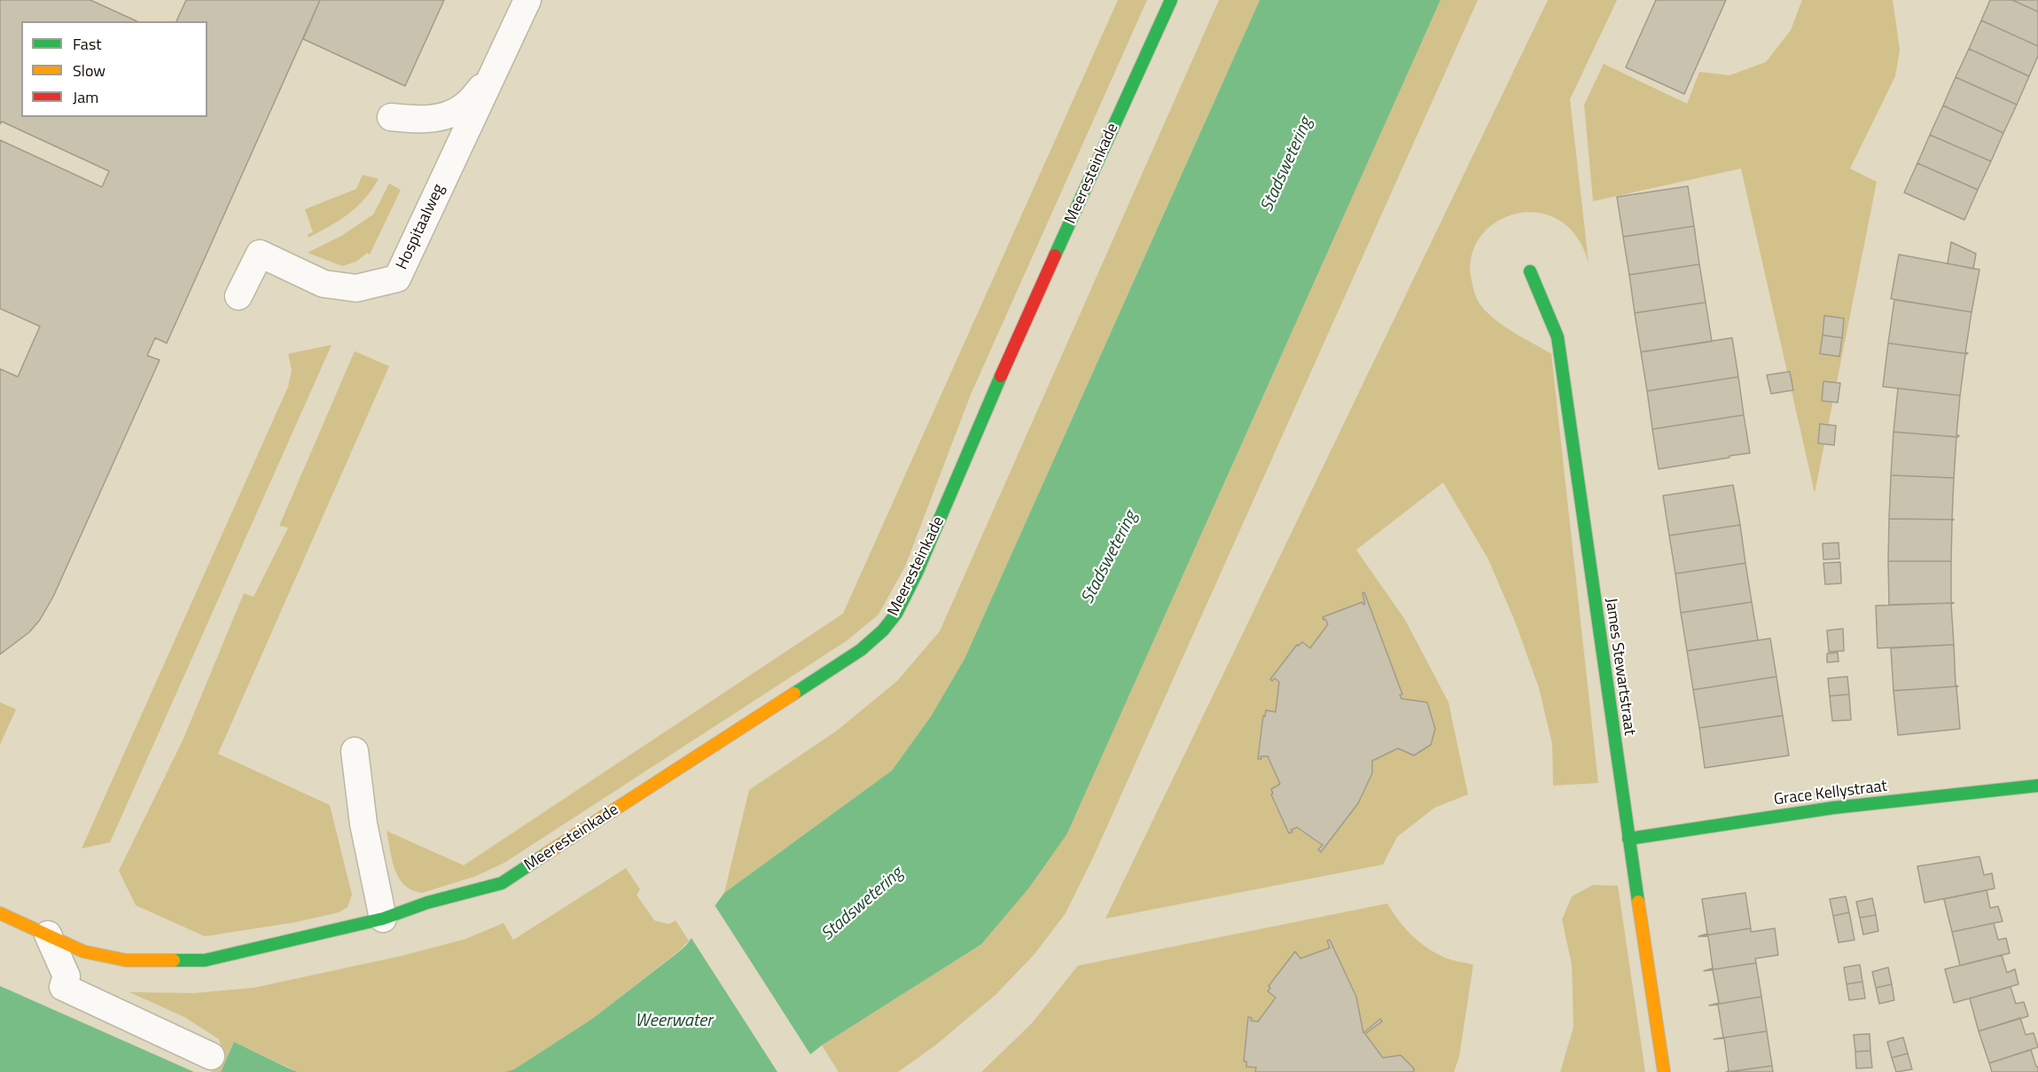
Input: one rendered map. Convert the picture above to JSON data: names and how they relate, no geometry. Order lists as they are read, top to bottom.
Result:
{
  "streets": {
    "street": ["Meeresteinkade", "James Stewartstraat", "Grace Kellystraat"],
    "lane": ["Hospitaalweg"]
  },
  "crossings": [
    ["James Stewartstraat", "Grace Kellystraat"]
  ],
  "water": ["Stadswetering", "Weerwater"],
  "legend": ["Fast", "Slow", "Jam"]
}
